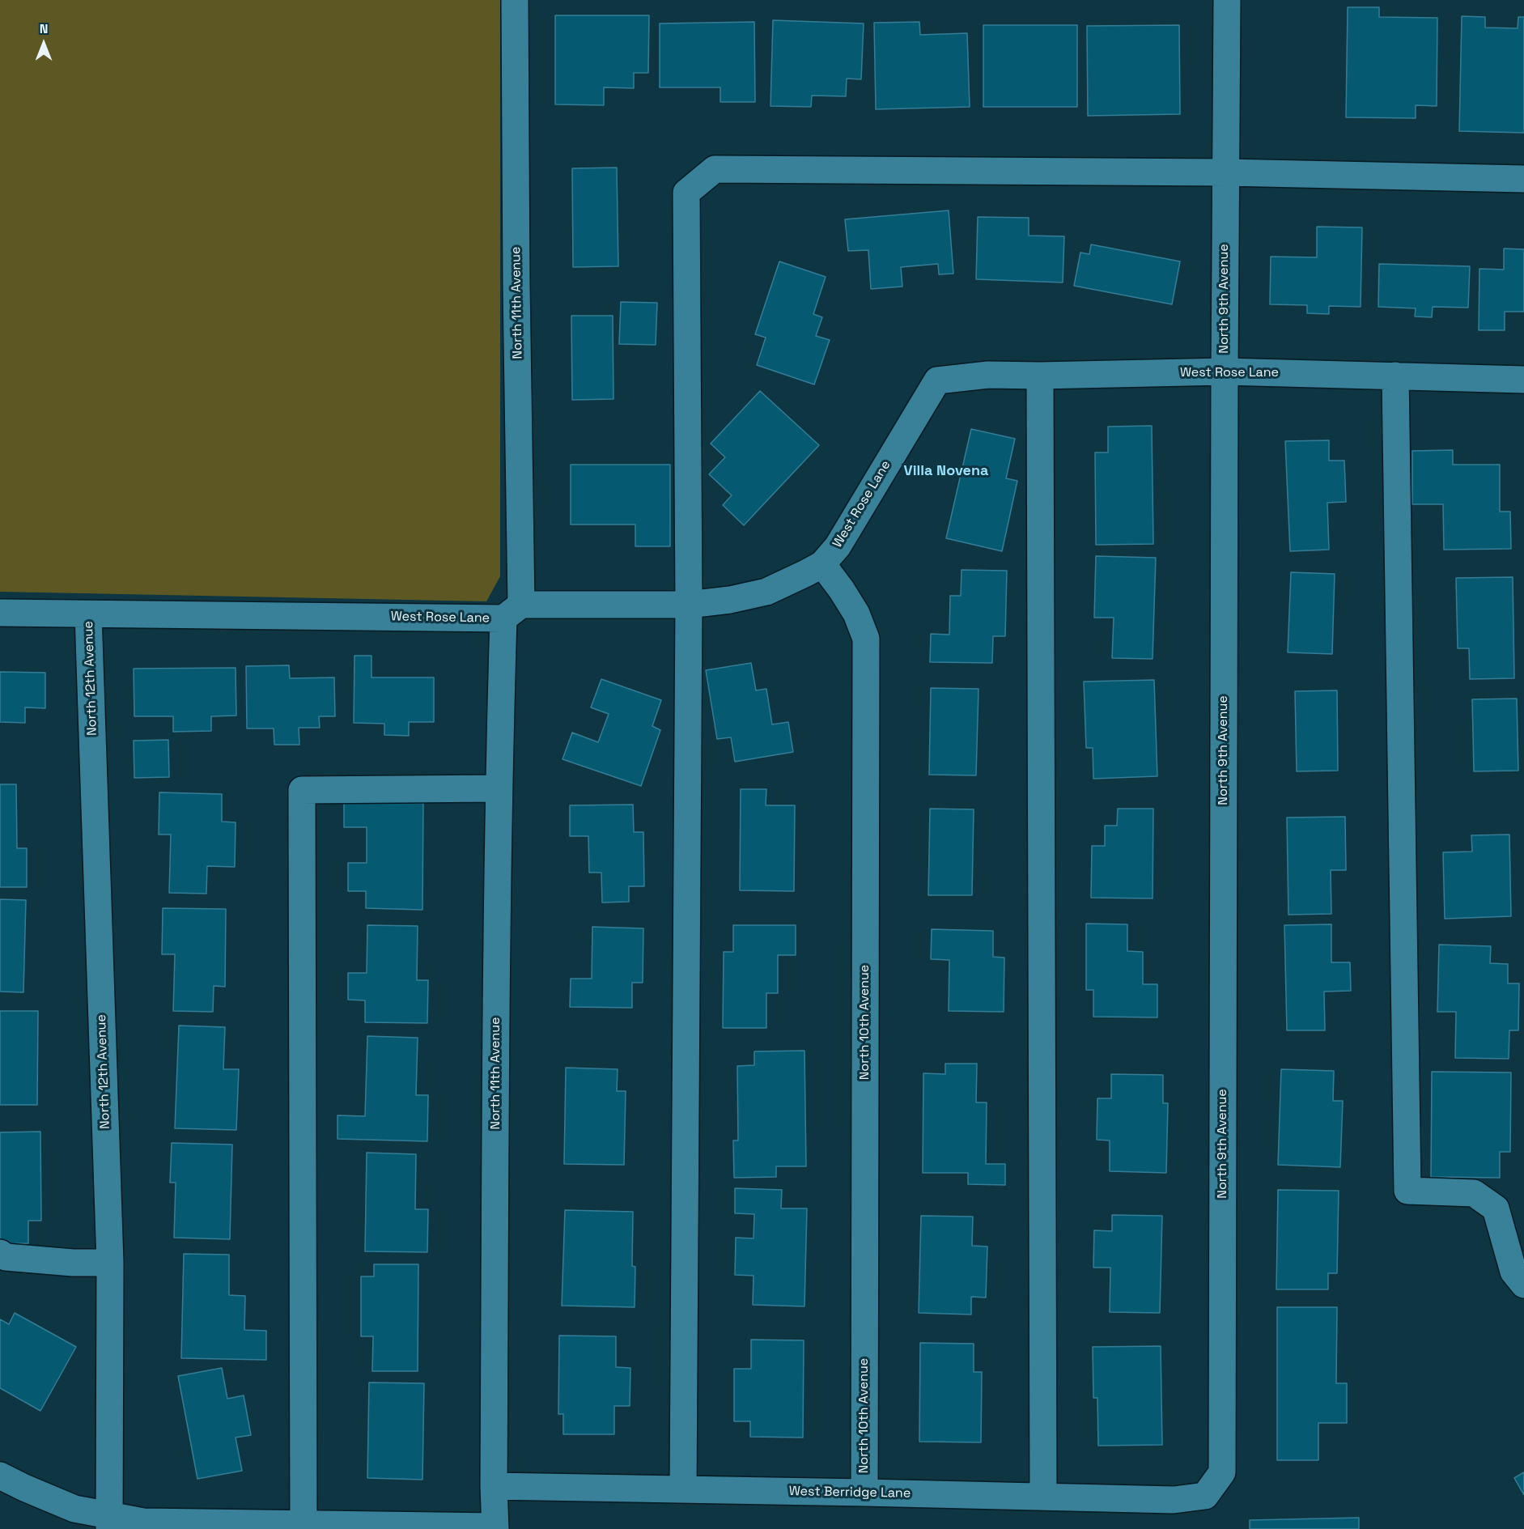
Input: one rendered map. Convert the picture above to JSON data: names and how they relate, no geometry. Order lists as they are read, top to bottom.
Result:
{
  "streets": {
    "street": [
      "North 9th Avenue",
      "North 11th Avenue",
      "West Rose Lane",
      "North 12th Avenue",
      "North 10th Avenue",
      "West Berridge Lane"
    ]
  },
  "crossings": [
    ["North 9th Avenue", "West Rose Lane"],
    ["North 9th Avenue", "West Berridge Lane"],
    ["North 11th Avenue", "West Rose Lane"],
    ["North 11th Avenue", "West Berridge Lane"],
    ["West Rose Lane", "North 12th Avenue"],
    ["West Rose Lane", "North 10th Avenue"],
    ["North 10th Avenue", "West Berridge Lane"]
  ],
  "districts": ["Villa Novena"],
  "north": "top"
}
